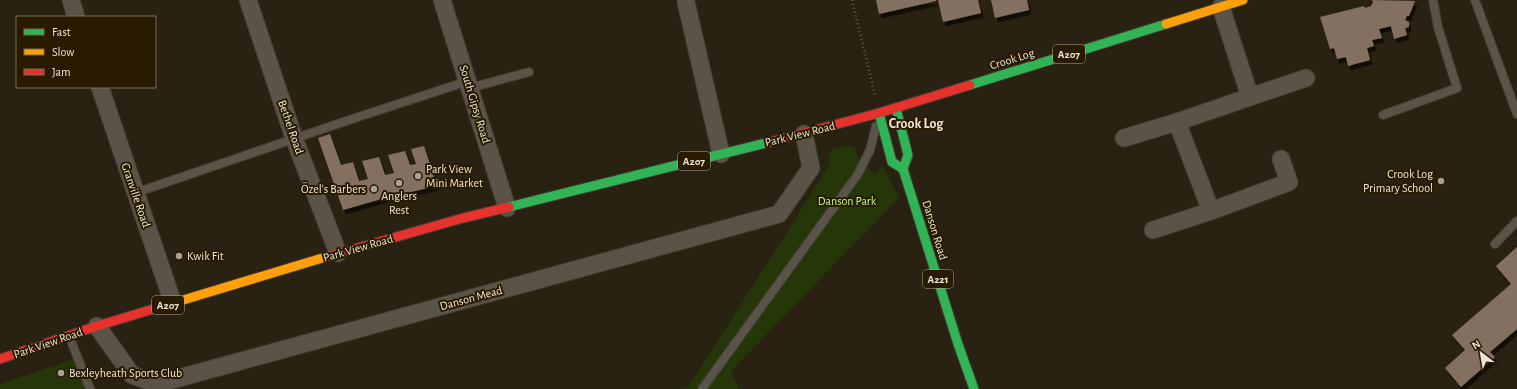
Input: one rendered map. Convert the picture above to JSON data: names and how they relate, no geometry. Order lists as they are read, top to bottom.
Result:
{
  "streets": {
    "main road": [
      "A207",
      "Crook Log",
      "Park View Road",
      "Danson Road",
      "A221"
    ],
    "street": [
      "South Gipsy Road",
      "Bethel Road",
      "Granville Road",
      "Danson Mead"
    ]
  },
  "crossings": [
    ["Crook Log", "Park View Road"],
    ["Crook Log", "Danson Road"],
    ["South Gipsy Road", "Park View Road"],
    ["Bethel Road", "Park View Road"],
    ["Park View Road", "Granville Road"],
    ["Park View Road", "Danson Road"],
    ["Park View Road", "Danson Mead"]
  ],
  "districts": ["Crook Log"],
  "parks": ["Danson Park"],
  "places": [
    "Park View Mini Market",
    "Crook Log Primary School",
    "Anglers Rest",
    "Özel's Barbers",
    "Kwik Fit",
    "Bexleyheath Sports Club"
  ],
  "legend": ["Fast", "Slow", "Jam"],
  "north": "top left"
}
